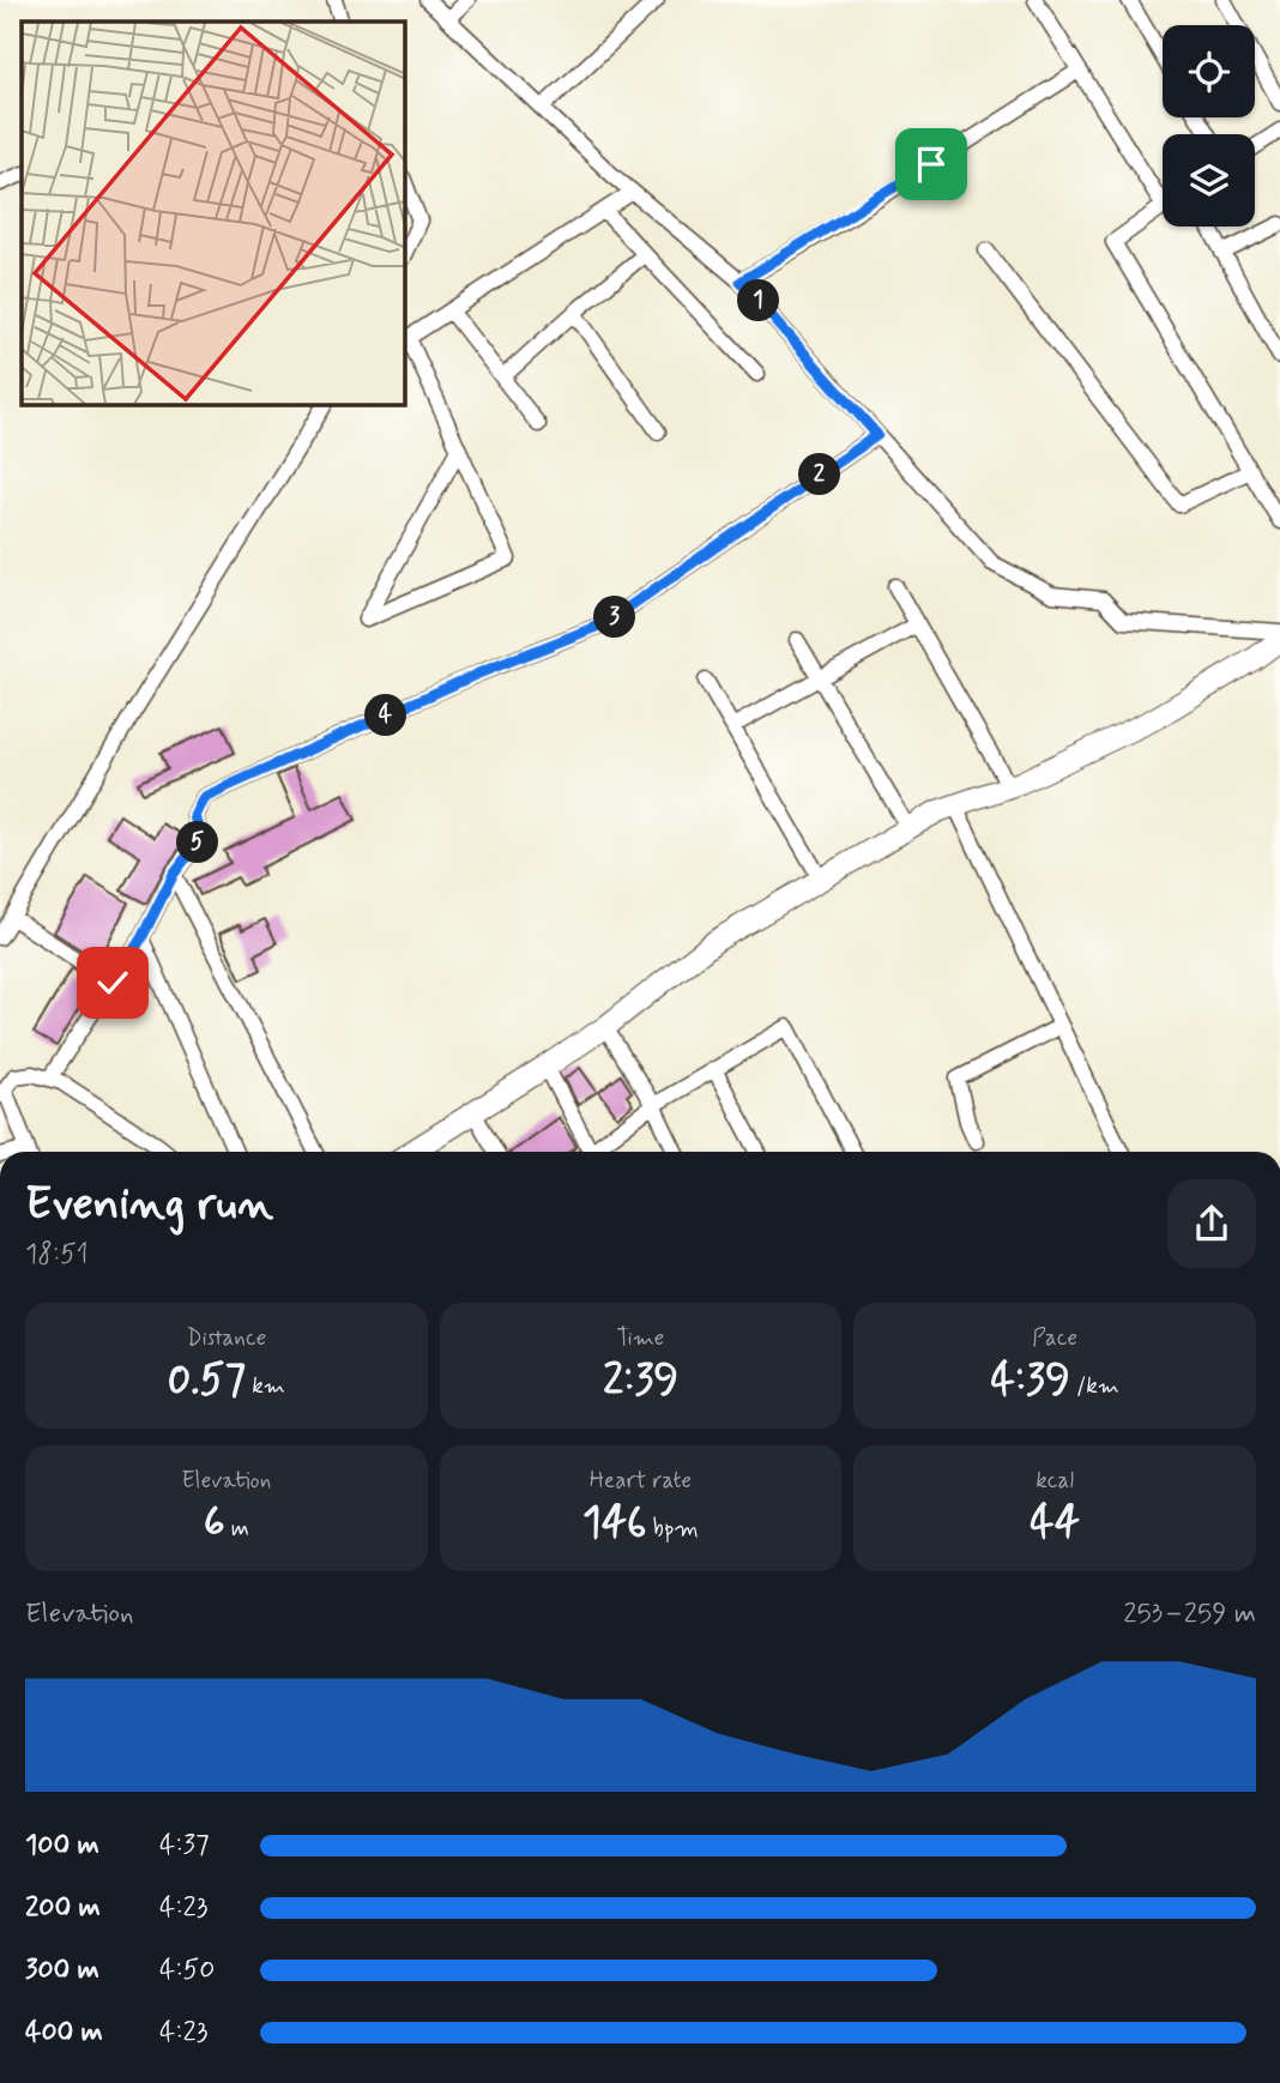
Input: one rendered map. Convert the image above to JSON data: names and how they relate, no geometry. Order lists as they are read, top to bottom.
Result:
{
  "page": {
    "pins": [
      "1",
      "2",
      "3",
      "4",
      "5"
    ],
    "heading": ["Evening run", "18:51"],
    "stats": [
      ["Distance", "0.57 km"],
      ["Time", "2:39"],
      ["Pace", "4:39 /km"],
      ["Elevation", "6 m"],
      ["Heart rate", "146 bpm"],
      ["kcal", "44"]
    ],
    "chart": ["Elevation", "253–259 m"],
    "list": [
      {
        "name": "100 m",
        "note": "4:37"
      },
      {
        "name": "200 m",
        "note": "4:23"
      },
      {
        "name": "300 m",
        "note": "4:50"
      },
      {
        "name": "400 m",
        "note": "4:23"
      }
    ]
  }
}
